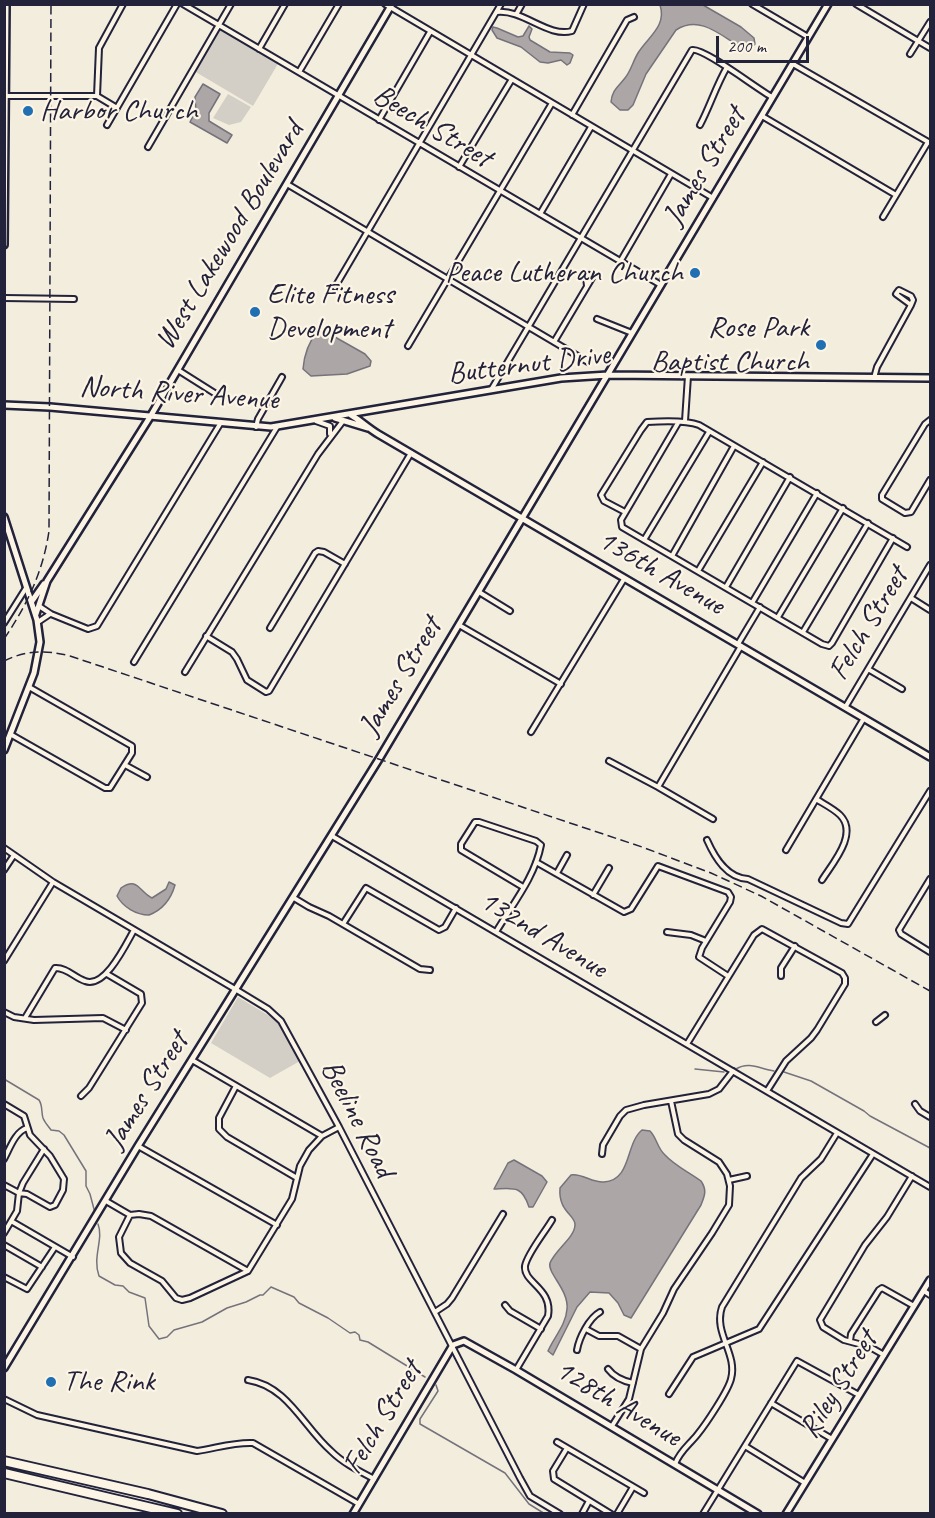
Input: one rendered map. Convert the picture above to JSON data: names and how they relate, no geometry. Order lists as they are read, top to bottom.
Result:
{
  "streets": {
    "street": [
      "Beech Street",
      "James Street",
      "West Lakewood Boulevard",
      "Butternut Drive",
      "North River Avenue",
      "136th Avenue",
      "Felch Street",
      "132nd Avenue",
      "Beeline Road",
      "Riley Street",
      "128th Avenue"
    ]
  },
  "crossings": [
    ["Beech Street", "James Street"],
    ["Beech Street", "West Lakewood Boulevard"],
    ["James Street", "Butternut Drive"],
    ["James Street", "136th Avenue"],
    ["James Street", "132nd Avenue"],
    ["James Street", "Beeline Road"],
    ["West Lakewood Boulevard", "North River Avenue"],
    ["Butternut Drive", "North River Avenue"],
    ["Butternut Drive", "136th Avenue"],
    ["North River Avenue", "136th Avenue"],
    ["136th Avenue", "Felch Street"],
    ["Felch Street", "Beeline Road"],
    ["Felch Street", "128th Avenue"],
    ["Beeline Road", "128th Avenue"]
  ],
  "places": [
    "Harbor Church",
    "Peace Lutheran Church",
    "Elite Fitness Development",
    "Rose Park Baptist Church",
    "The Rink"
  ],
  "scale_bar": "200 m"
}
